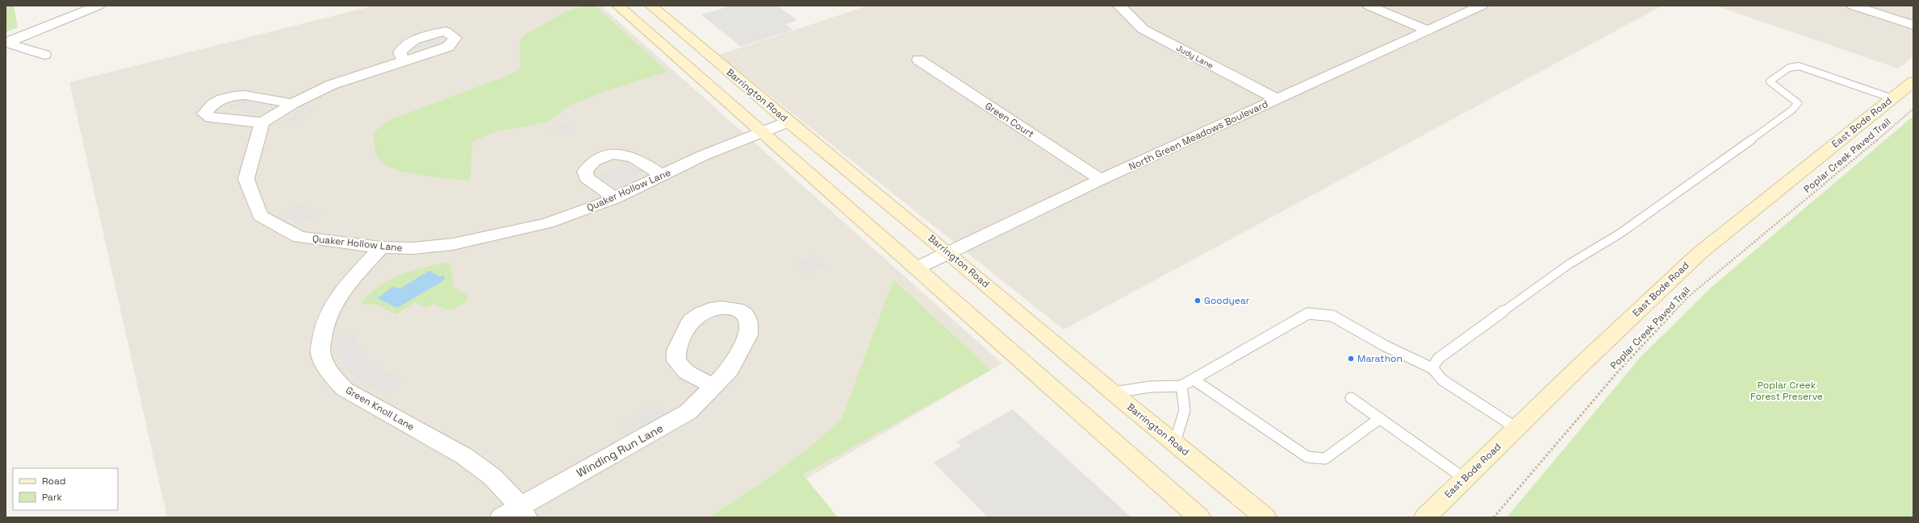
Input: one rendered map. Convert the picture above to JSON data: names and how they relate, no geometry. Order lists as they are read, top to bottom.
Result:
{
  "streets": {
    "main road": ["Barrington Road", "East Bode Road"],
    "street": [
      "Judy Lane",
      "Green Court",
      "North Green Meadows Boulevard",
      "Quaker Hollow Lane",
      "Green Knoll Lane",
      "Winding Run Lane"
    ],
    "path": ["Poplar Creek Paved Trail"]
  },
  "crossings": [
    ["Judy Lane", "North Green Meadows Boulevard"],
    ["Barrington Road", "North Green Meadows Boulevard"],
    ["Barrington Road", "Quaker Hollow Lane"],
    ["Green Court", "North Green Meadows Boulevard"],
    ["Quaker Hollow Lane", "Green Knoll Lane"],
    ["Green Knoll Lane", "Winding Run Lane"]
  ],
  "parks": ["Poplar Creek Forest Preserve"],
  "places": ["Goodyear", "Marathon"],
  "legend": ["Road", "Park"]
}
